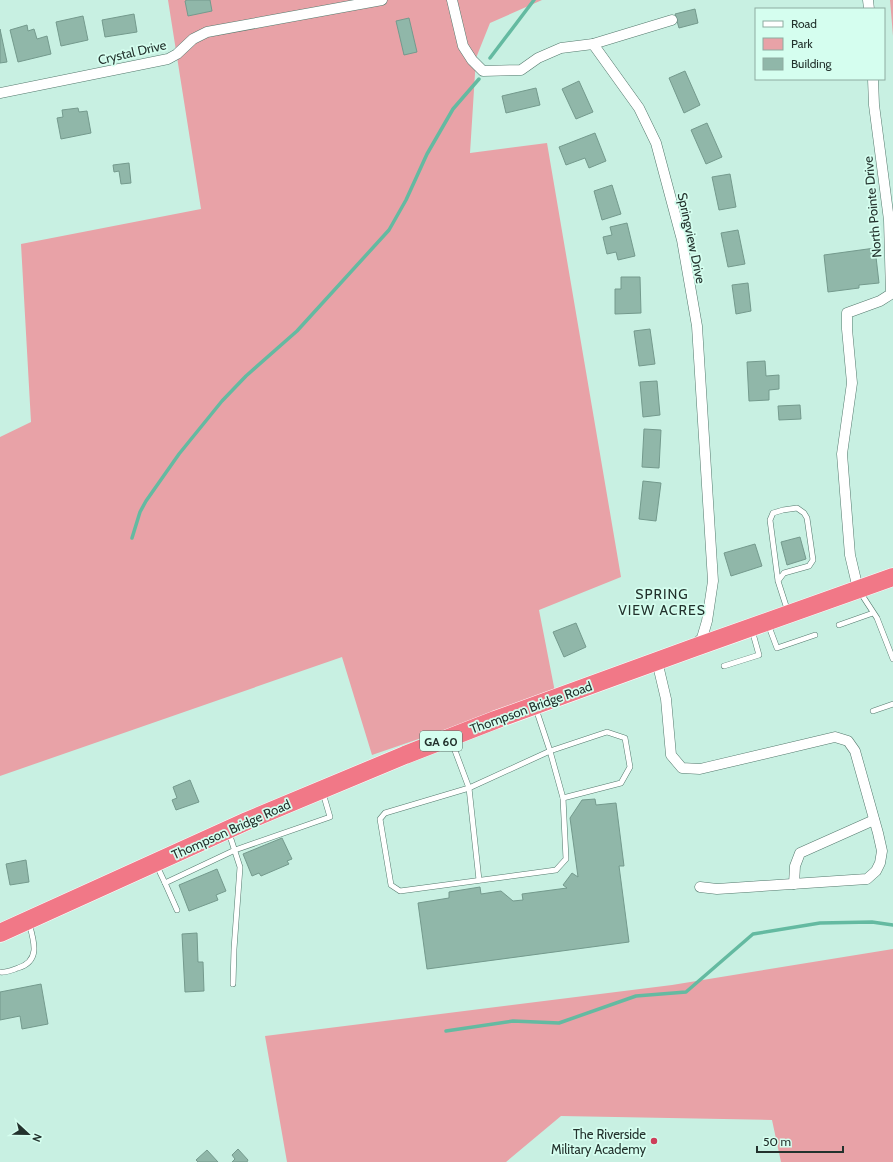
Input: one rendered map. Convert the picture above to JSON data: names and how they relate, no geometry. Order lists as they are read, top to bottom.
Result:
{
  "streets": {
    "highway": ["Thompson Bridge Road", "GA 60"],
    "street": ["Crystal Drive", "North Pointe Drive", "Springview Drive"]
  },
  "crossings": [
    ["North Pointe Drive", "Thompson Bridge Road"],
    ["Springview Drive", "Thompson Bridge Road"]
  ],
  "districts": ["SPRING VIEW ACRES"],
  "places": ["The Riverside Military Academy"],
  "legend": ["Road", "Park", "Building"],
  "scale_bar": "50 m",
  "north": "right"
}
